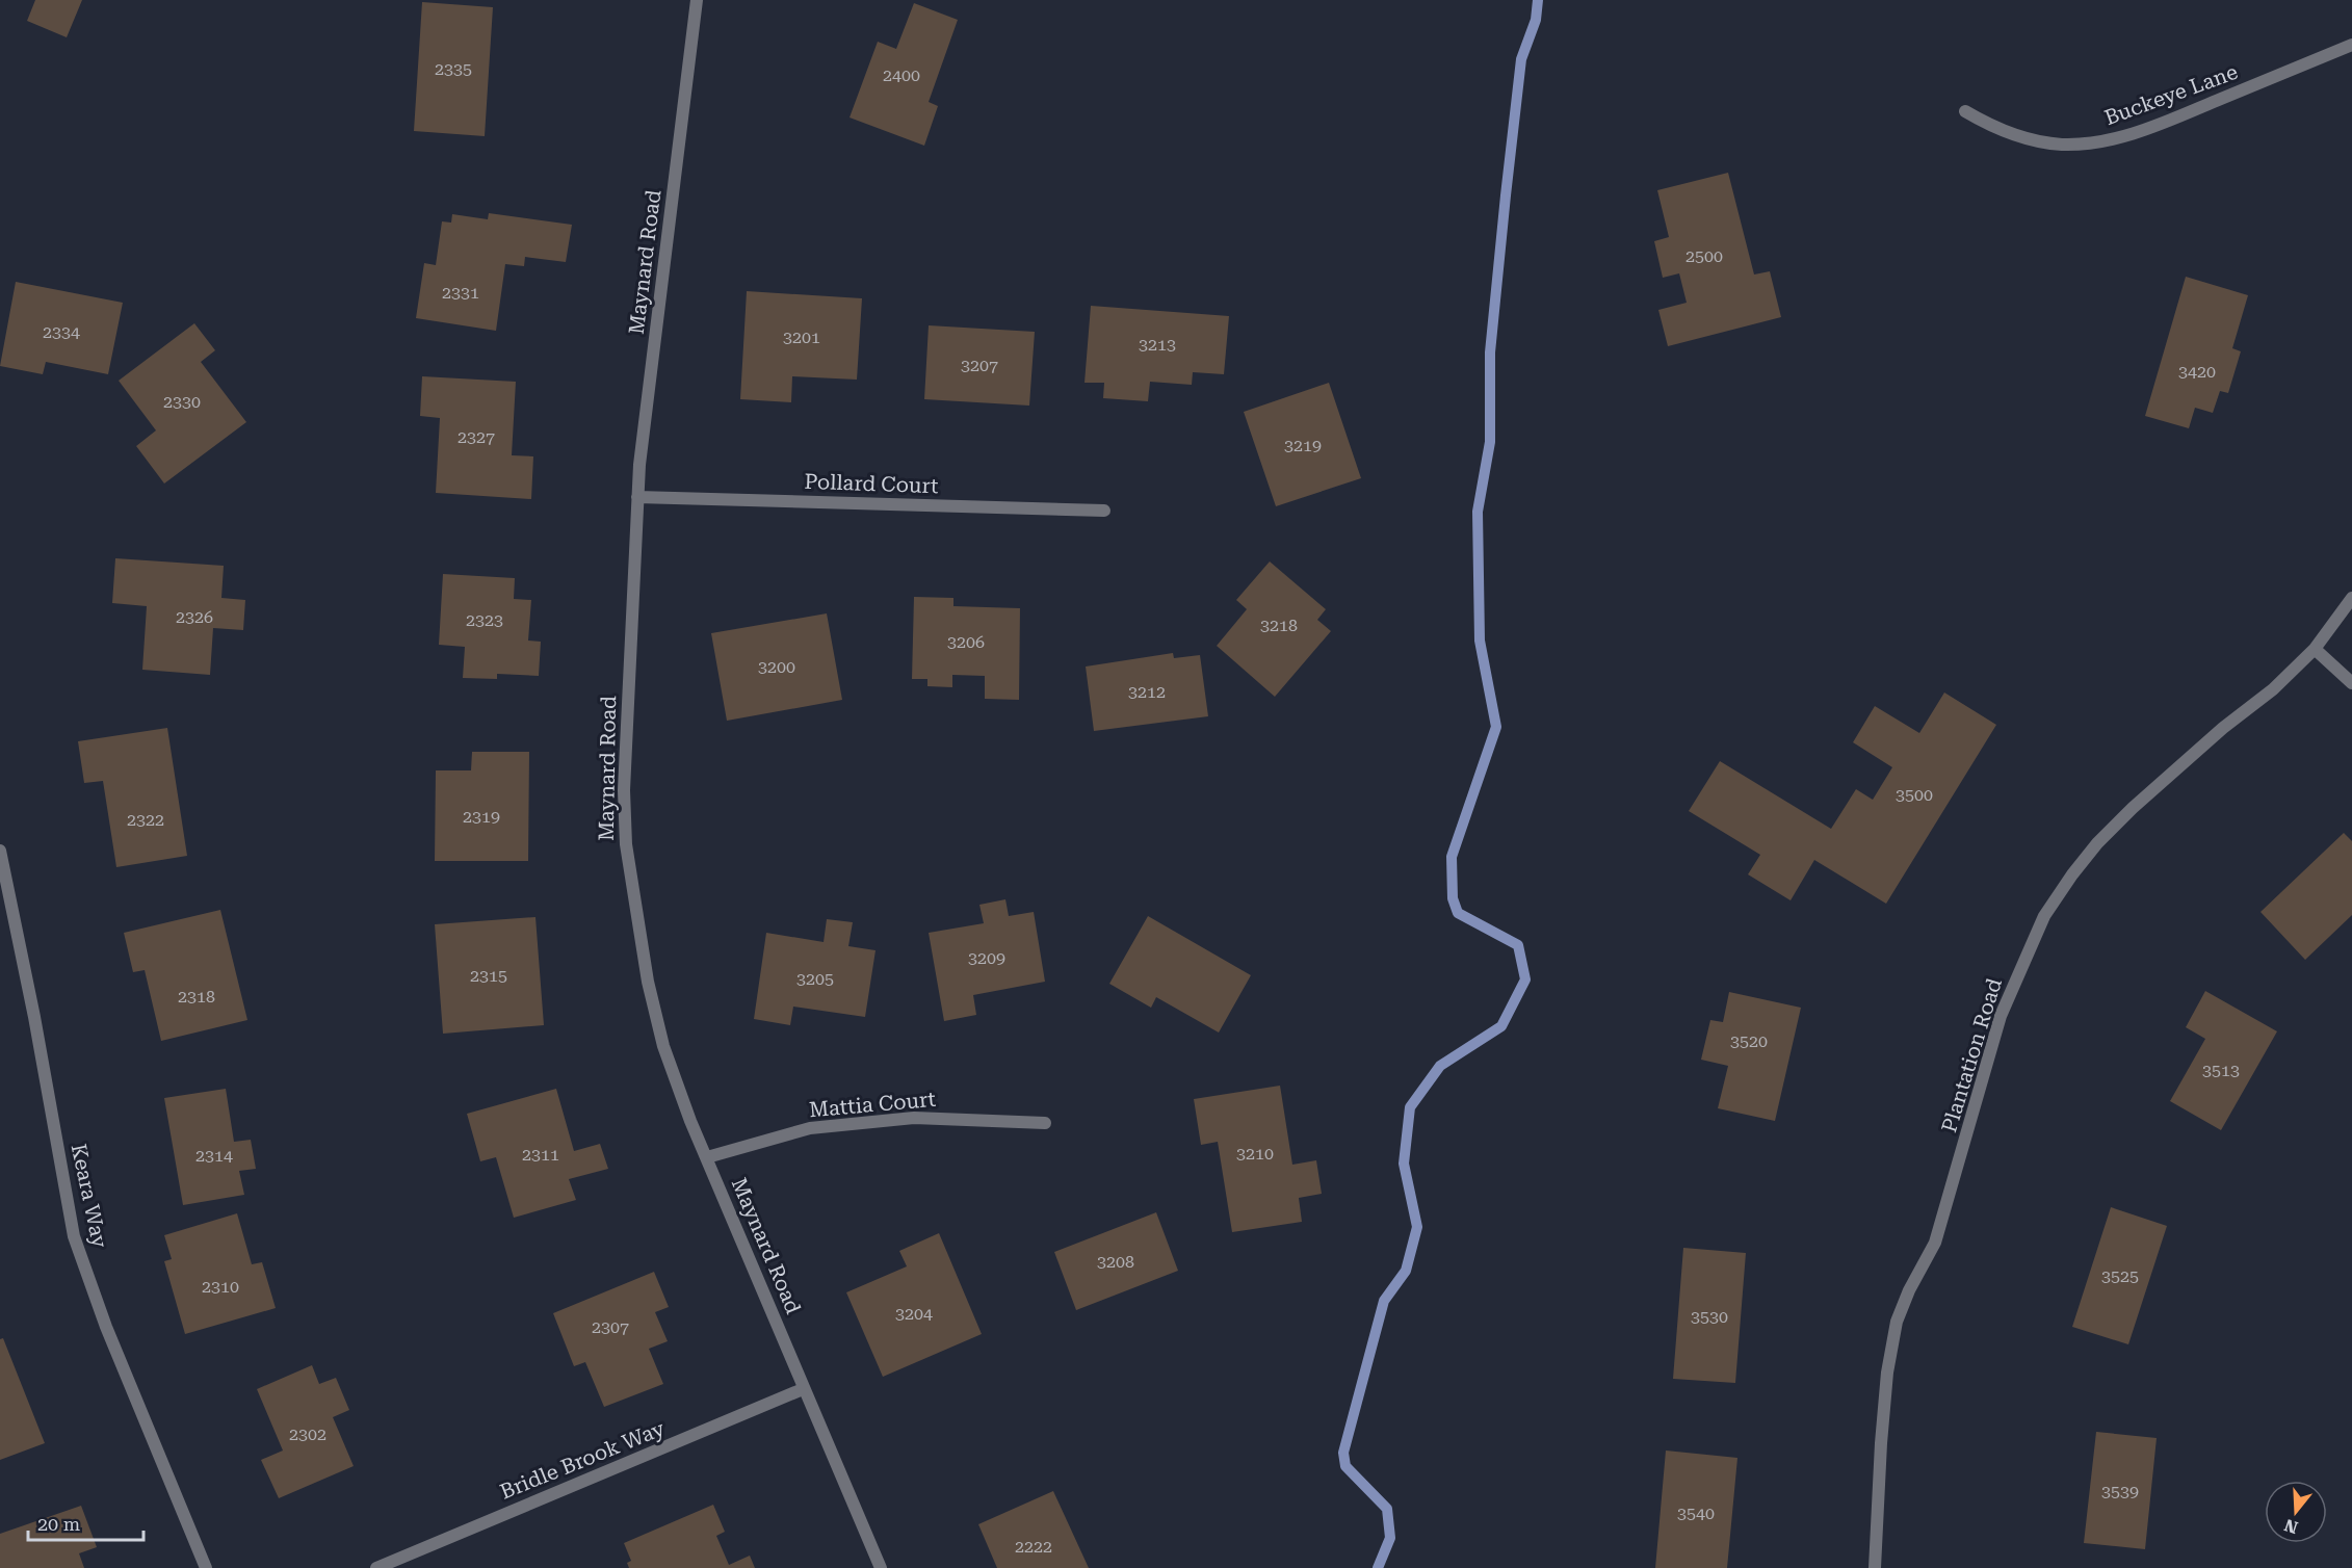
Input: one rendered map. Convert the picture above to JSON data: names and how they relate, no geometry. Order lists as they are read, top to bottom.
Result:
{
  "streets": {
    "street": [
      "Buckeye Lane",
      "Maynard Road",
      "Pollard Court",
      "Plantation Road",
      "Mattia Court",
      "Keara Way",
      "Bridle Brook Way"
    ]
  },
  "crossings": [
    ["Maynard Road", "Pollard Court"],
    ["Maynard Road", "Mattia Court"],
    ["Maynard Road", "Bridle Brook Way"]
  ],
  "house_numbers": [
    "2335",
    "2400",
    "2500",
    "2331",
    "2334",
    "3201",
    "3213",
    "3207",
    "3420",
    "2330",
    "2327",
    "3219",
    "2326",
    "2323",
    "3218",
    "3206",
    "3200",
    "3212",
    "3500",
    "2319",
    "2322",
    "3209",
    "2315",
    "3205",
    "2318",
    "3520",
    "3513",
    "3210",
    "2311",
    "2314",
    "3208",
    "3525",
    "2310",
    "3204",
    "3530",
    "2307",
    "2302",
    "3539",
    "3540",
    "2222"
  ],
  "scale_bar": "20 m",
  "north": "bottom"
}
